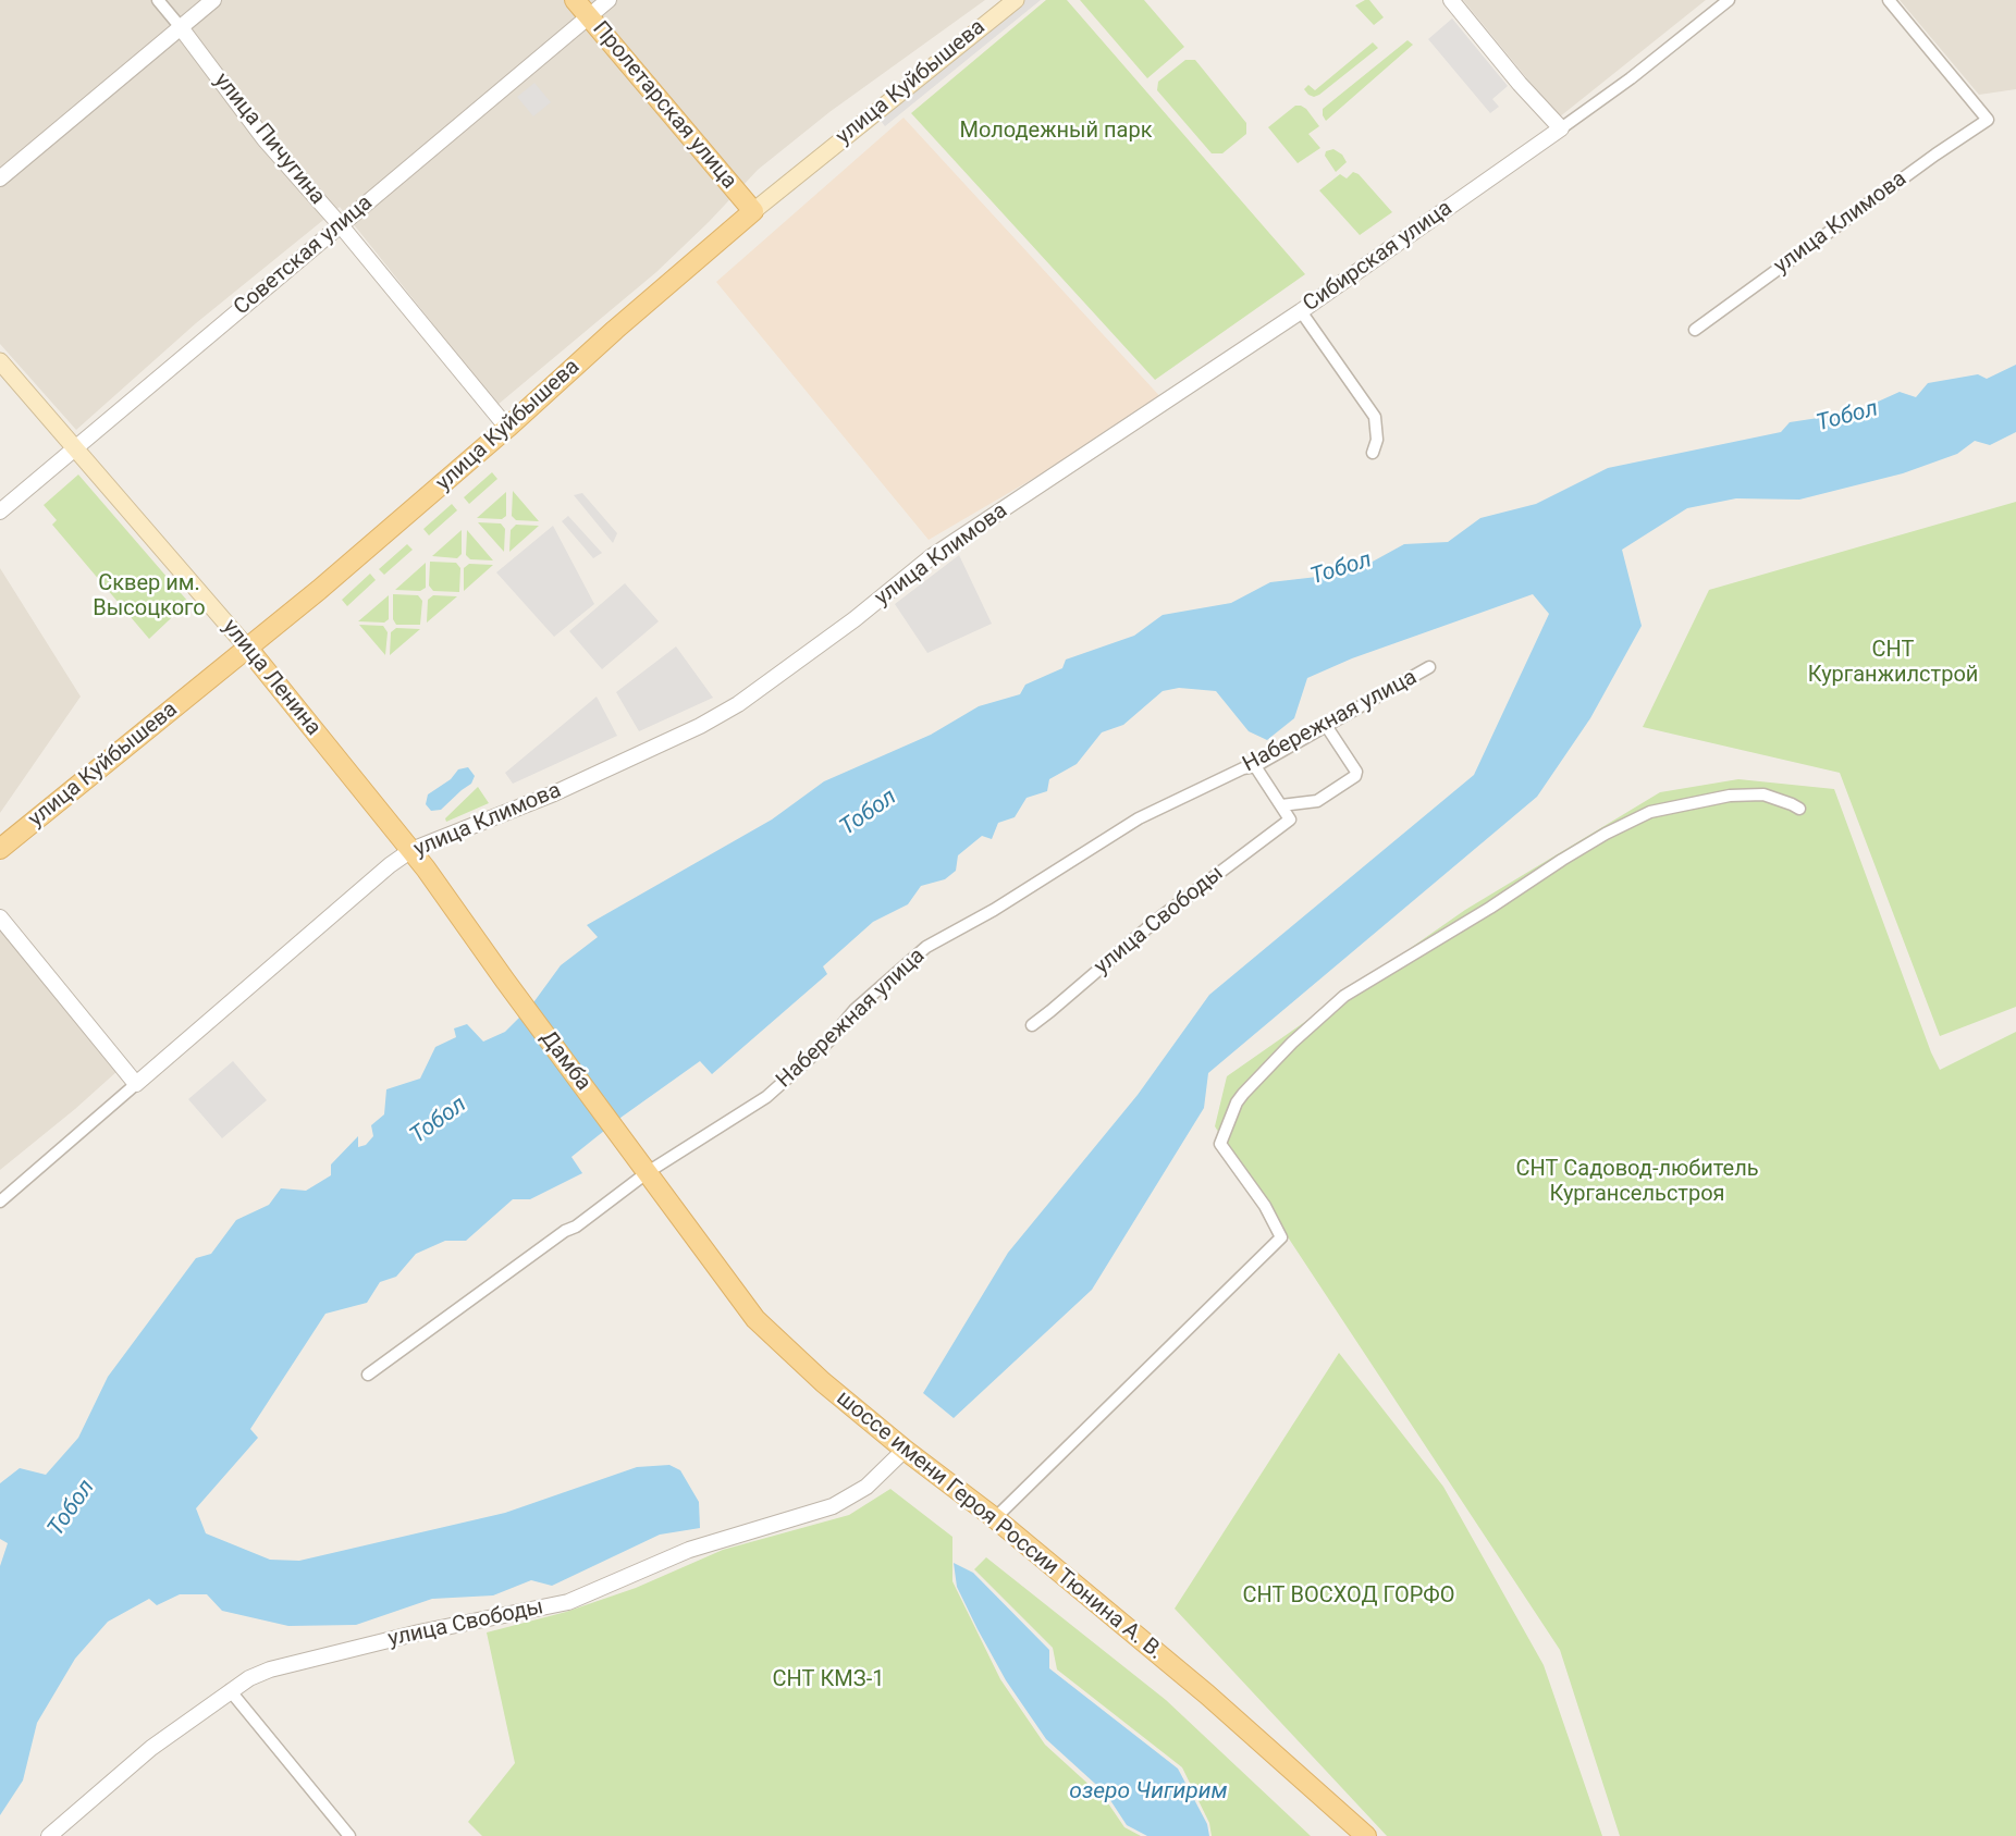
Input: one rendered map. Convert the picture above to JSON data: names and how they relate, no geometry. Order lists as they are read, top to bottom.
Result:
{
  "streets": {
    "main road": [
      "улица Куйбышева",
      "Пролетарская улица",
      "улица Ленина",
      "Дамба",
      "шоссе имени Героя России Тюнина А. В."
    ],
    "street": [
      "улица Пичугина",
      "улица Климова",
      "Советская улица",
      "Сибирская улица",
      "Набережная улица",
      "улица Свободы"
    ]
  },
  "crossings": [
    ["улица Куйбышева", "Пролетарская улица"],
    ["улица Куйбышева", "улица Пичугина"],
    ["улица Куйбышева", "улица Ленина"],
    ["Пролетарская улица", "Советская улица"],
    ["улица Пичугина", "Советская улица"],
    ["улица Климова", "Сибирская улица"],
    ["улица Климова", "улица Ленина"],
    ["Советская улица", "улица Ленина"],
    ["улица Ленина", "Дамба"],
    ["Набережная улица", "Дамба"],
    ["Набережная улица", "шоссе имени Героя России Тюнина А. В."],
    ["улица Свободы", "шоссе имени Героя России Тюнина А. В."],
    ["Дамба", "шоссе имени Героя России Тюнина А. В."]
  ],
  "water": ["Тобол", "озеро Чигирим"],
  "parks": [
    "Молодежный парк",
    "Сквер им. Высоцкого",
    "СНТ Курганжилстрой",
    "СНТ Садовод-любитель Кургансельстроя",
    "СНТ ВОСХОД ГОРФО",
    "СНТ КМЗ-1"
  ]
}
